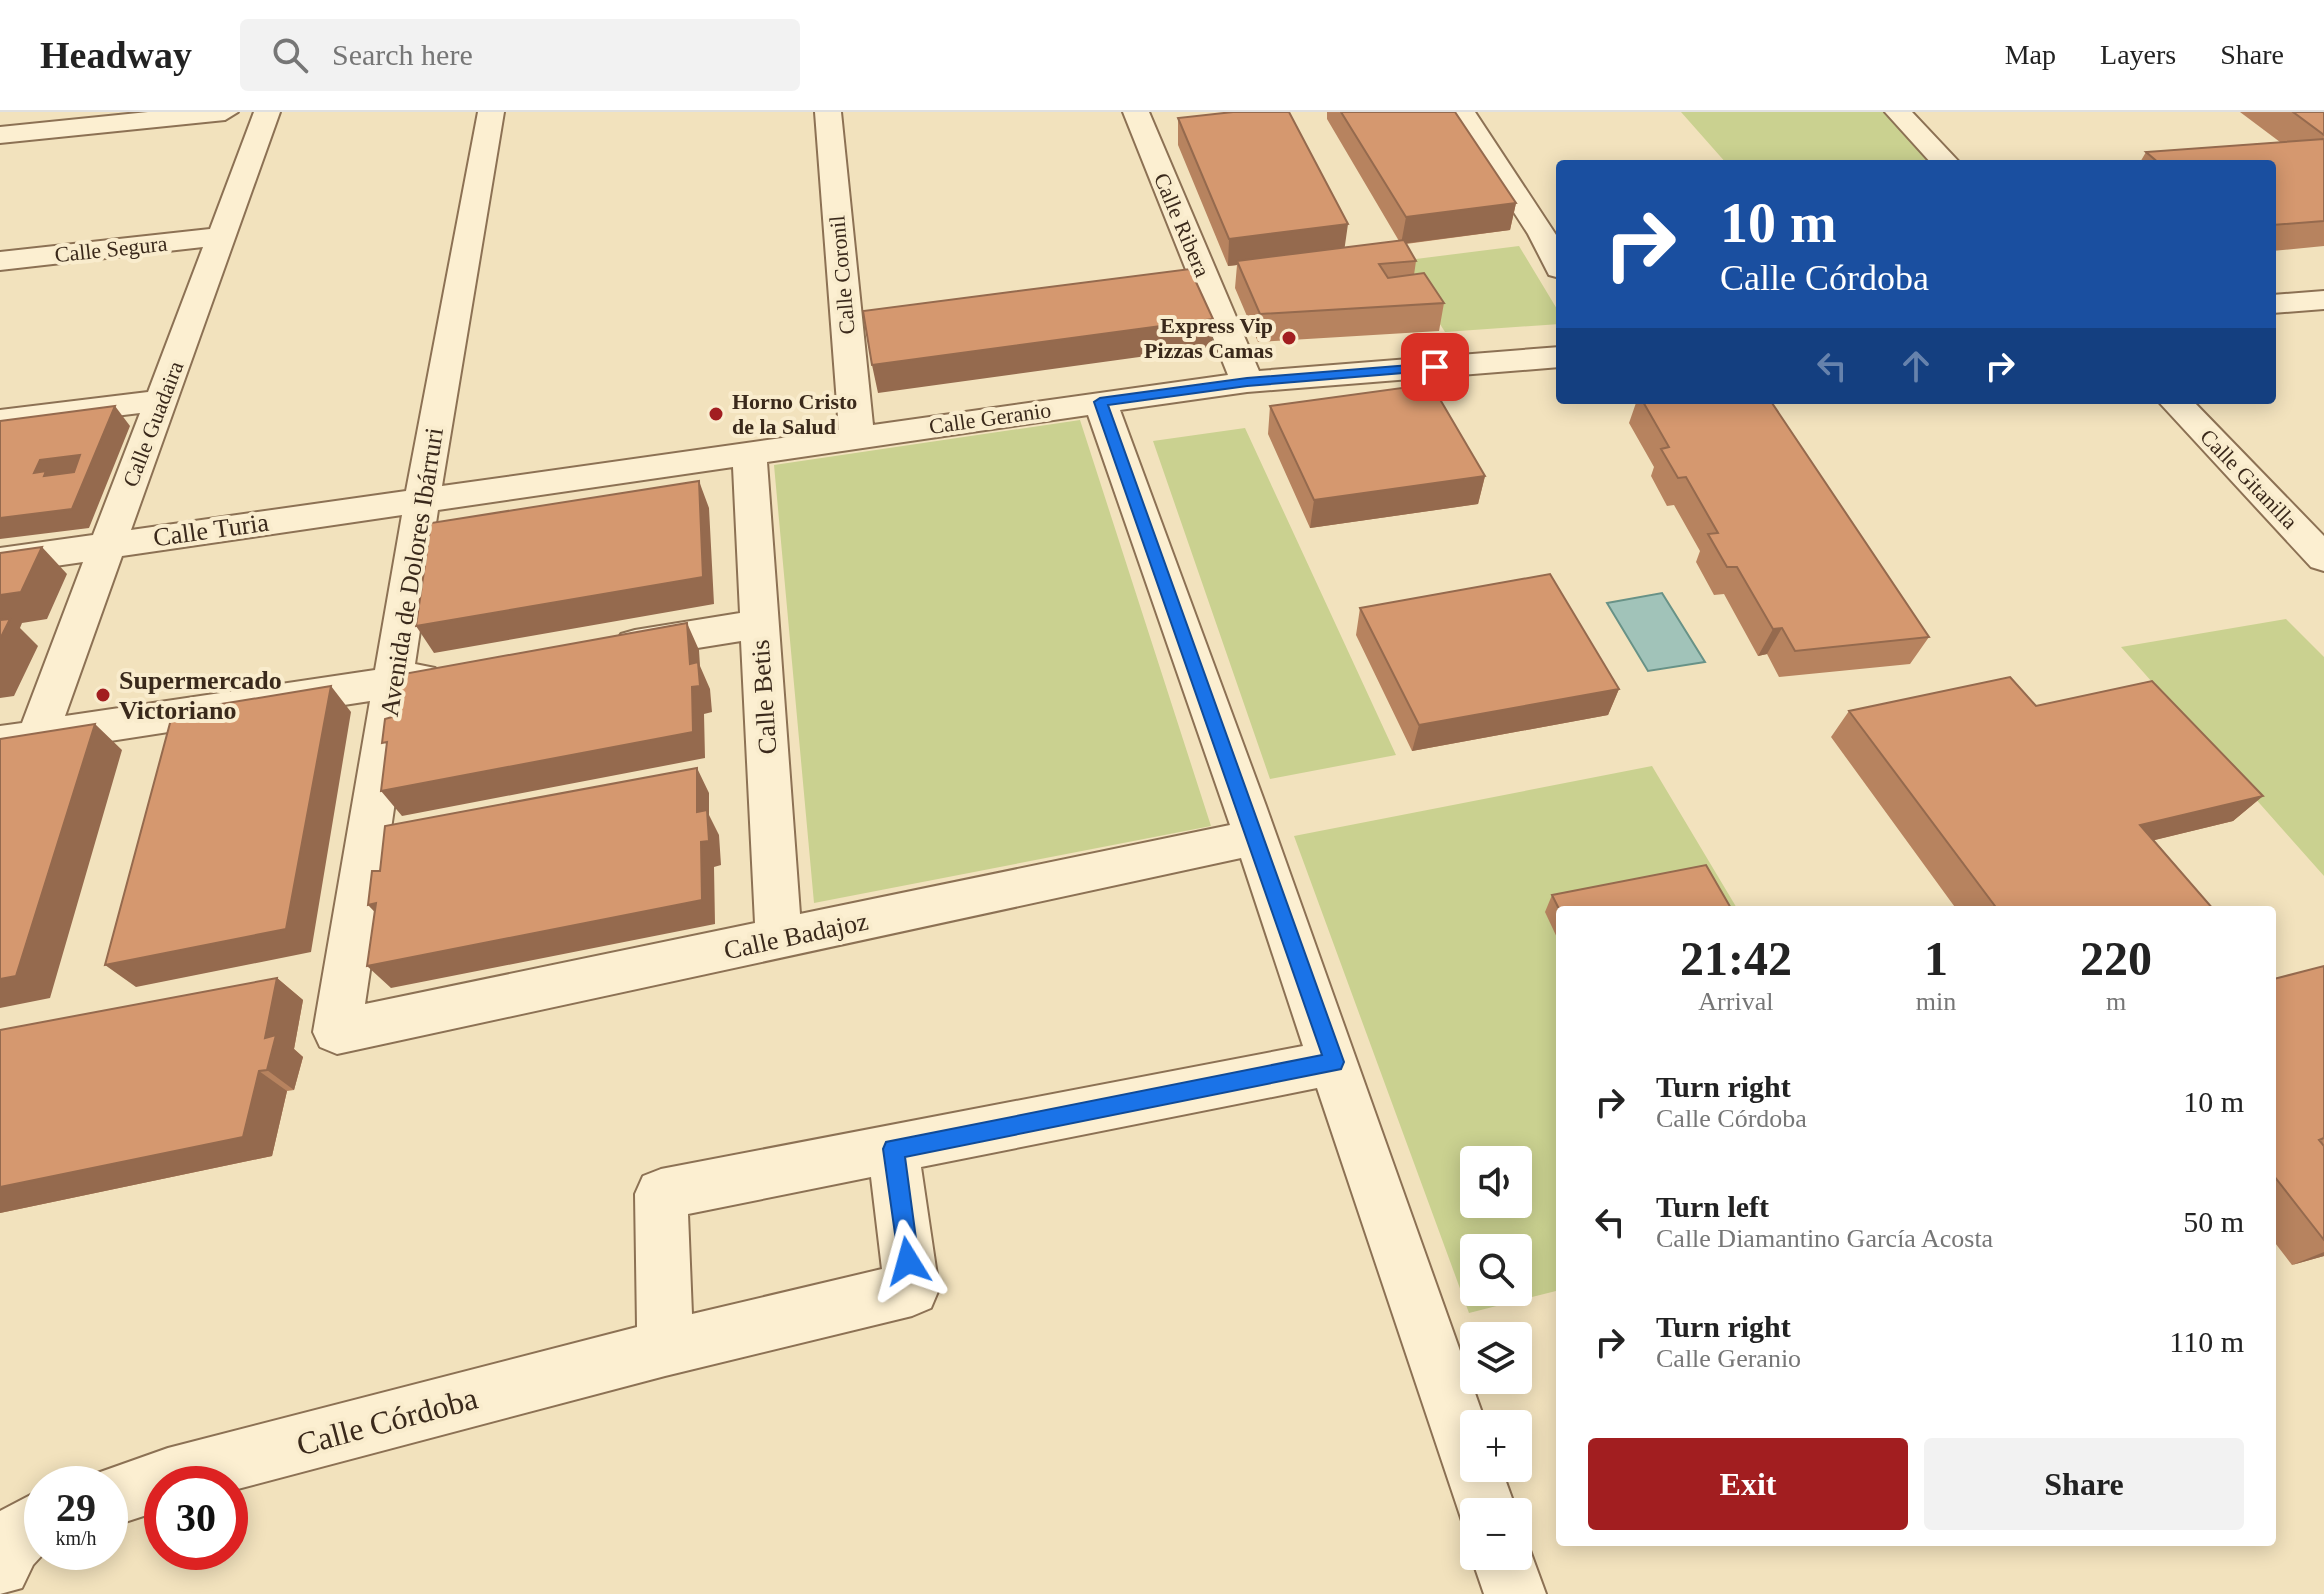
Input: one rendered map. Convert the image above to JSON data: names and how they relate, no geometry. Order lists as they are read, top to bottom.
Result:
{
  "streets": {
    "street": [
      "Calle Ribera",
      "Calle Segura",
      "Calle Coronil",
      "Calle Geranio",
      "Calle Guadaira",
      "Calle Gitanilla",
      "Calle Turia",
      "Avenida de Dolores Ibárruri",
      "Calle Betis",
      "Calle Badajoz",
      "Calle Córdoba"
    ]
  },
  "crossings": [
    ["Calle Ribera", "Calle Geranio"],
    ["Calle Segura", "Calle Guadaira"],
    ["Calle Coronil", "Calle Geranio"],
    ["Calle Geranio", "Calle Turia"],
    ["Calle Geranio", "Avenida de Dolores Ibárruri"],
    ["Calle Geranio", "Calle Betis"],
    ["Calle Guadaira", "Calle Turia"],
    ["Calle Turia", "Avenida de Dolores Ibárruri"],
    ["Avenida de Dolores Ibárruri", "Calle Badajoz"],
    ["Calle Betis", "Calle Badajoz"]
  ],
  "places": ["Express Vip Pizzas Camas", "Horno Cristo de la Salud", "Supermercado Victoriano"],
  "page": {
    "header": "Headway",
    "search": "Search here",
    "nav": ["Map", "Layers", "Share"],
    "turn": ["10 m", "Calle Córdoba"],
    "eta": [
      "21:42",
      "Arrival",
      "1",
      "min",
      "220",
      "m"
    ],
    "list": [
      {
        "name": "Turn right",
        "note": "Calle Córdoba",
        "value": "10 m"
      },
      {
        "name": "Turn left",
        "note": "Calle Diamantino García Acosta",
        "value": "50 m"
      },
      {
        "name": "Turn right",
        "note": "Calle Geranio",
        "value": "110 m"
      }
    ],
    "map_buttons": ["+", "−"],
    "buttons": ["Exit", "Share"],
    "speed": "29 km/h",
    "limit": "30"
  }
}
